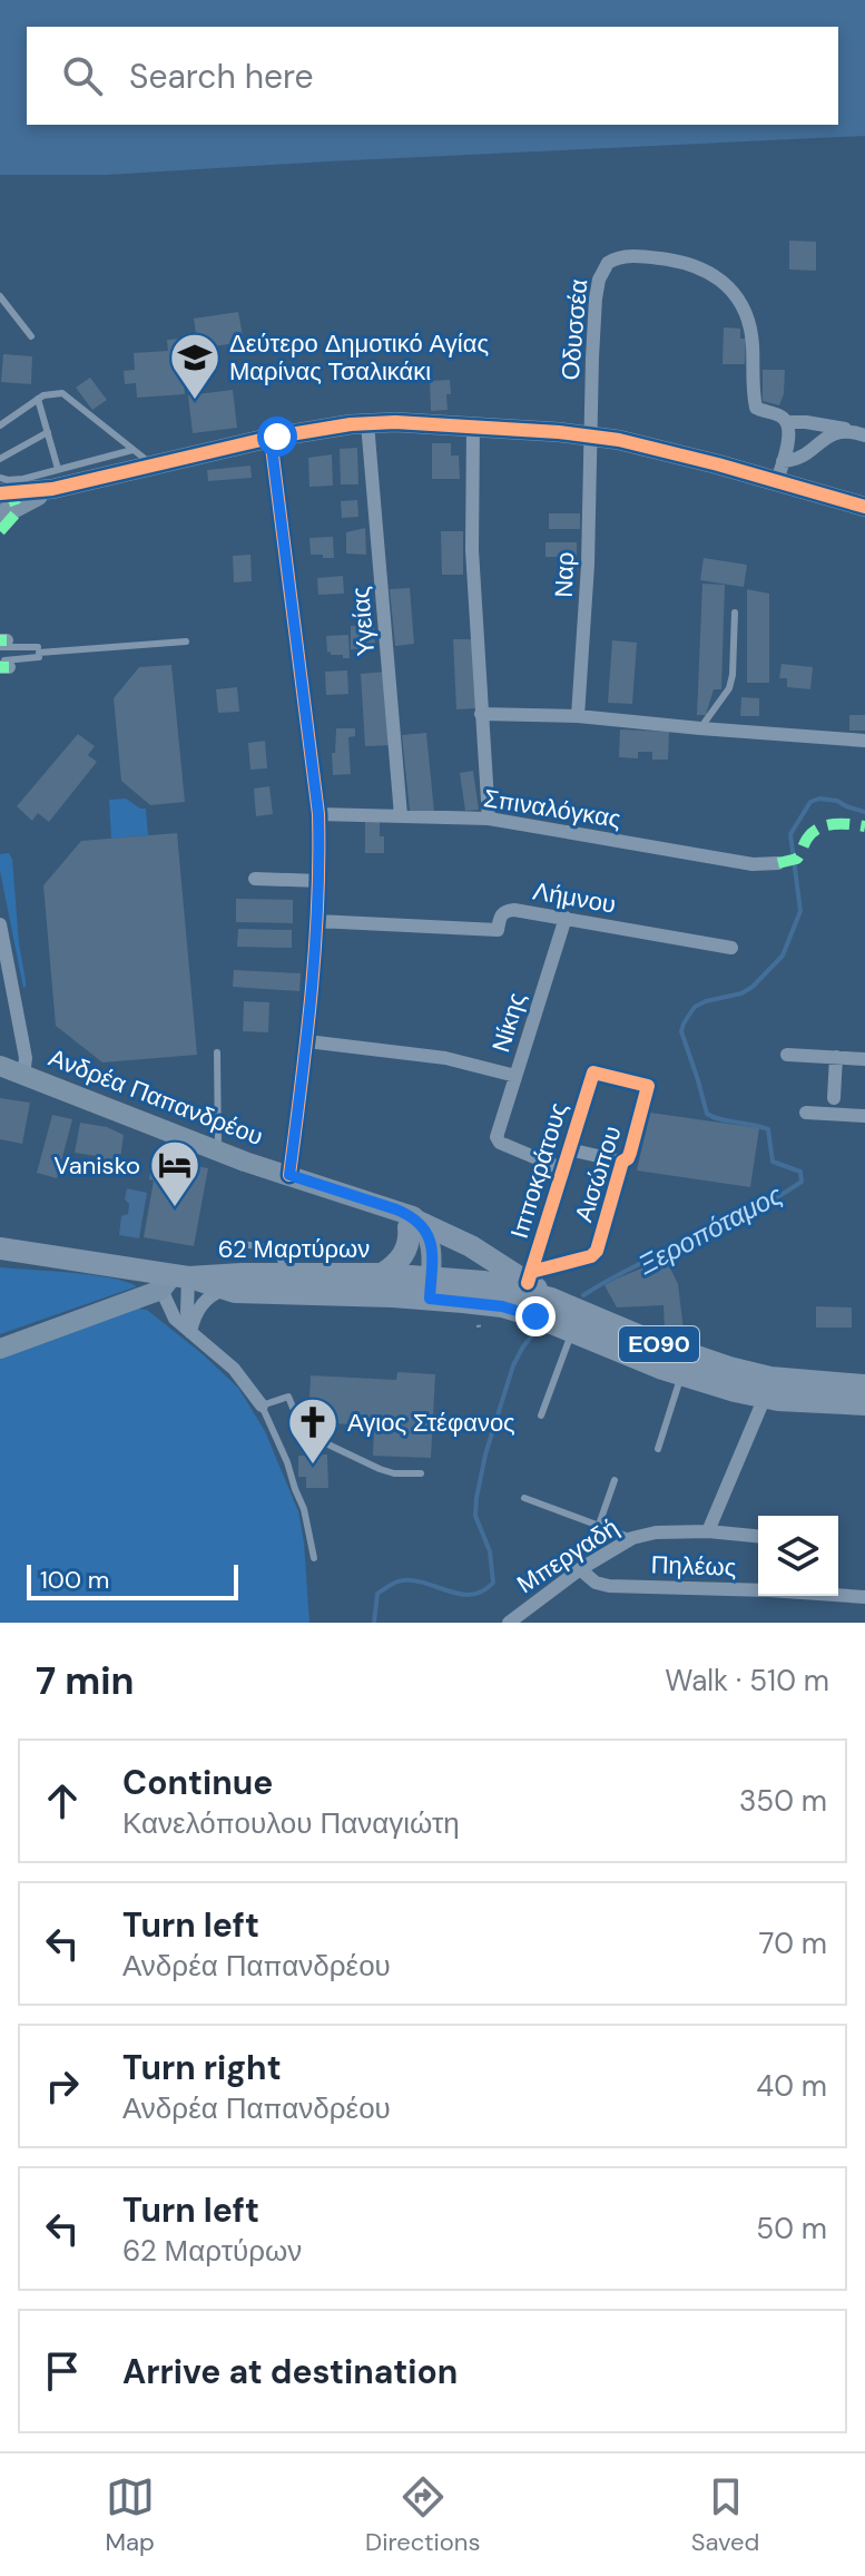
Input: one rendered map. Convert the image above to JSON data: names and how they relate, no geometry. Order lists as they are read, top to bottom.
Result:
{
  "streets": {
    "main road": ["62 Μαρτύρων", "ΕΟ90"],
    "street": [
      "Οδυσσέα",
      "Ναρ",
      "Υγείας",
      "Σπιναλόγκας",
      "Λήμνου",
      "Νίκης",
      "Ανδρέα Παπανδρέου",
      "Ιπποκράτους",
      "Αισώπου",
      "Μπεργαδή",
      "Πηλέως"
    ]
  },
  "crossings": [
    ["Οδυσσέα", "Ναρ"],
    ["Υγείας", "Σπιναλόγκας"],
    ["Λήμνου", "Νίκης"],
    ["Νίκης", "Ιπποκράτους"],
    ["Ιπποκράτους", "Αισώπου"],
    ["62 Μαρτύρων", "ΕΟ90"],
    ["Μπεργαδή", "Πηλέως"]
  ],
  "water": ["Ξεροπόταμος"],
  "places": {
    "school or university": ["Δεύτερο Δημοτικό Αγίας Μαρίνας Τσαλικάκι"],
    "hotel": ["Vanisko"],
    "church": ["Αγιος Στέφανος"]
  },
  "scale_bar": "100 m",
  "page": {
    "search": "Search here",
    "scale": "100 m",
    "heading": ["7 min", "Walk · 510 m"],
    "list": [
      ["Continue", "Κανελόπουλου Παναγιώτη", "350 m"],
      ["Turn left", "Ανδρέα Παπανδρέου", "70 m"],
      ["Turn right", "Ανδρέα Παπανδρέου", "40 m"],
      ["Turn left", "62 Μαρτύρων", "50 m"],
      "Arrive at destination"
    ],
    "nav": ["Map", "Directions", "Saved"]
  }
}
